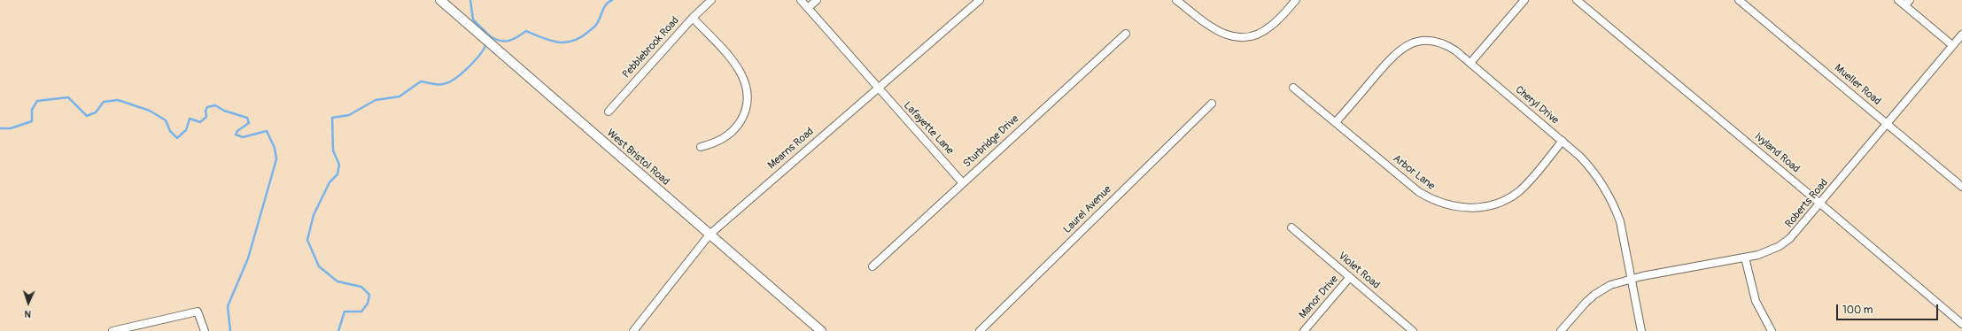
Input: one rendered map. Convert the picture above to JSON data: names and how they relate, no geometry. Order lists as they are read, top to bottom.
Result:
{
  "streets": {
    "main road": ["West Bristol Road"],
    "street": [
      "Pebblebrook Road",
      "Mueller Road",
      "Cheryl Drive",
      "Lafayette Lane",
      "Sturbridge Drive",
      "Mearns Road",
      "Ivyland Road",
      "Arbor Lane",
      "Roberts Road",
      "Laurel Avenue",
      "Violet Road",
      "Manor Drive"
    ]
  },
  "crossings": [
    ["Mueller Road", "Roberts Road"],
    ["Cheryl Drive", "Arbor Lane"],
    ["Cheryl Drive", "Roberts Road"],
    ["Lafayette Lane", "Sturbridge Drive"],
    ["Lafayette Lane", "Mearns Road"],
    ["Mearns Road", "West Bristol Road"],
    ["Ivyland Road", "Roberts Road"],
    ["Violet Road", "Manor Drive"]
  ],
  "scale_bar": "100 m",
  "north": "bottom"
}
